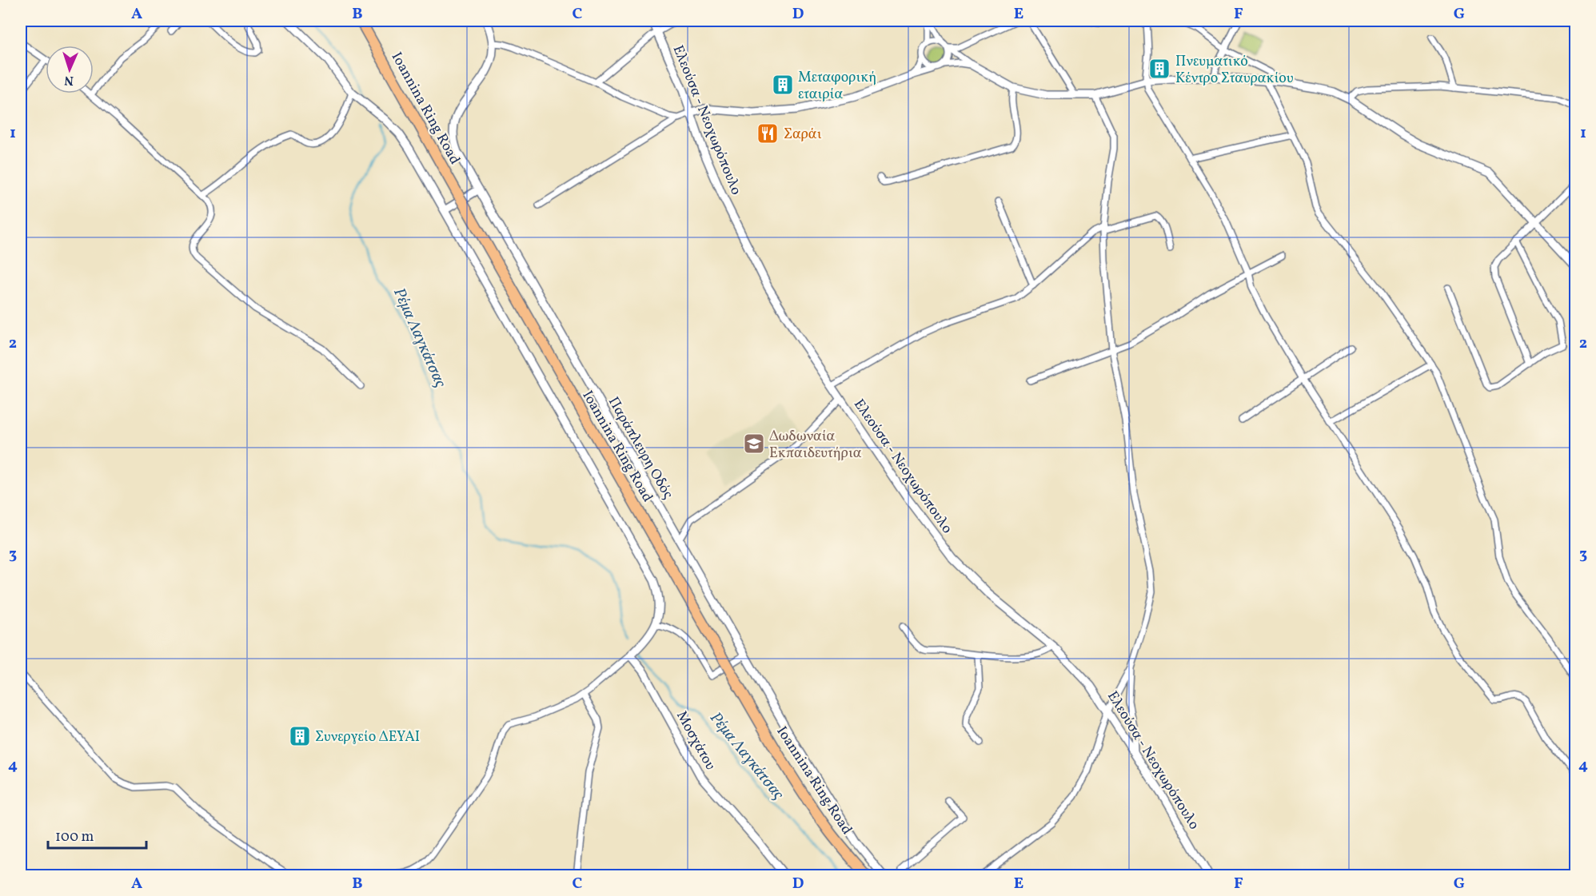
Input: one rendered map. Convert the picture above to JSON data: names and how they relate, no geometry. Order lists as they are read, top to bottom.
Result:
{
  "streets": {
    "highway": ["Ioannina Ring Road"],
    "street": ["Ελεούσα - Νεοχωρόπουλο", "Παράπλευρη Οδός", "Μοσχάτου"]
  },
  "water": ["Ρέμα Λαγκάτσας"],
  "places": {
    "building": ["Πνευματικό Κέντρο Σταυρακίου", "Μεταφορική εταιρία", "Συνεργείο ΔΕΥΑΙ"],
    "restaurant": ["Σαράι"],
    "school or university": ["Δωδωναία Εκπαιδευτήρια"]
  },
  "scale_bar": "100 m",
  "north": "bottom",
  "grid": {
    "columns": [
      "A",
      "B",
      "C",
      "D",
      "E",
      "F",
      "G"
    ],
    "rows": [
      "1",
      "2",
      "3",
      "4"
    ]
  }
}
